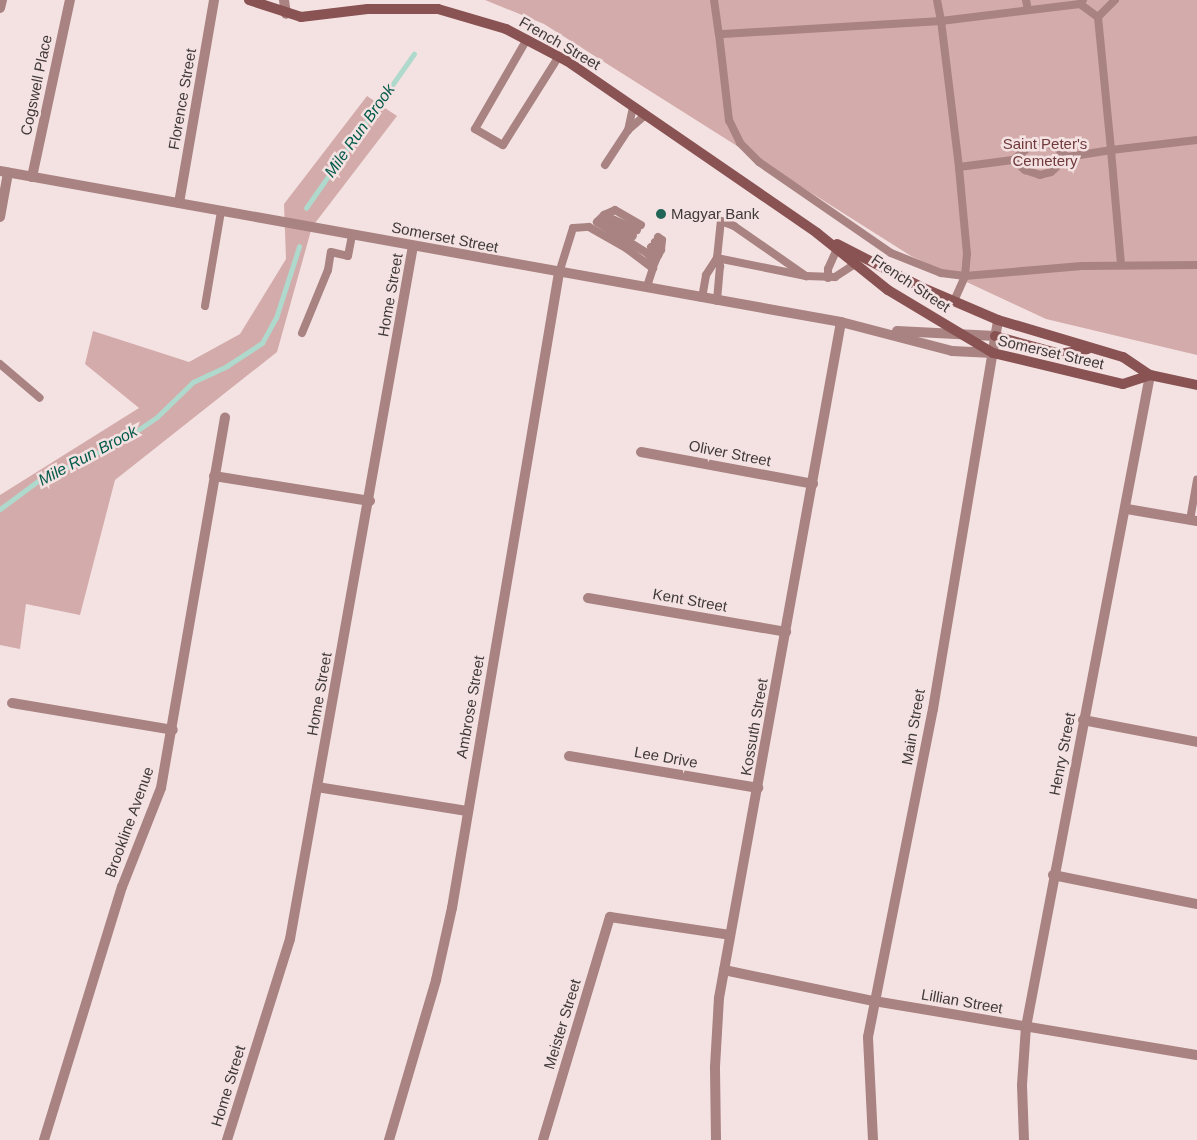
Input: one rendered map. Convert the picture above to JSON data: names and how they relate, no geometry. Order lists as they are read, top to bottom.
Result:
{
  "streets": {
    "main road": ["French Street", "Somerset Street"],
    "street": [
      "Cogswell Place",
      "Florence Street",
      "Home Street",
      "Oliver Street",
      "Kent Street",
      "Ambrose Street",
      "Kossuth Street",
      "Main Street",
      "Henry Street",
      "Lee Drive",
      "Brookline Avenue",
      "Lillian Street",
      "Meister Street"
    ]
  },
  "crossings": [
    ["French Street", "Somerset Street"],
    ["French Street", "Main Street"],
    ["Cogswell Place", "Somerset Street"],
    ["Florence Street", "Somerset Street"],
    ["Somerset Street", "Home Street"],
    ["Somerset Street", "Ambrose Street"],
    ["Somerset Street", "Kossuth Street"],
    ["Somerset Street", "Main Street"],
    ["Somerset Street", "Henry Street"],
    ["Oliver Street", "Kossuth Street"],
    ["Kent Street", "Kossuth Street"],
    ["Kossuth Street", "Lee Drive"],
    ["Kossuth Street", "Lillian Street"],
    ["Kossuth Street", "Meister Street"],
    ["Main Street", "Lillian Street"],
    ["Henry Street", "Lillian Street"]
  ],
  "water": ["Mile Run Brook"],
  "parks": ["Saint Peter's Cemetery"],
  "places": ["Magyar Bank"]
}
